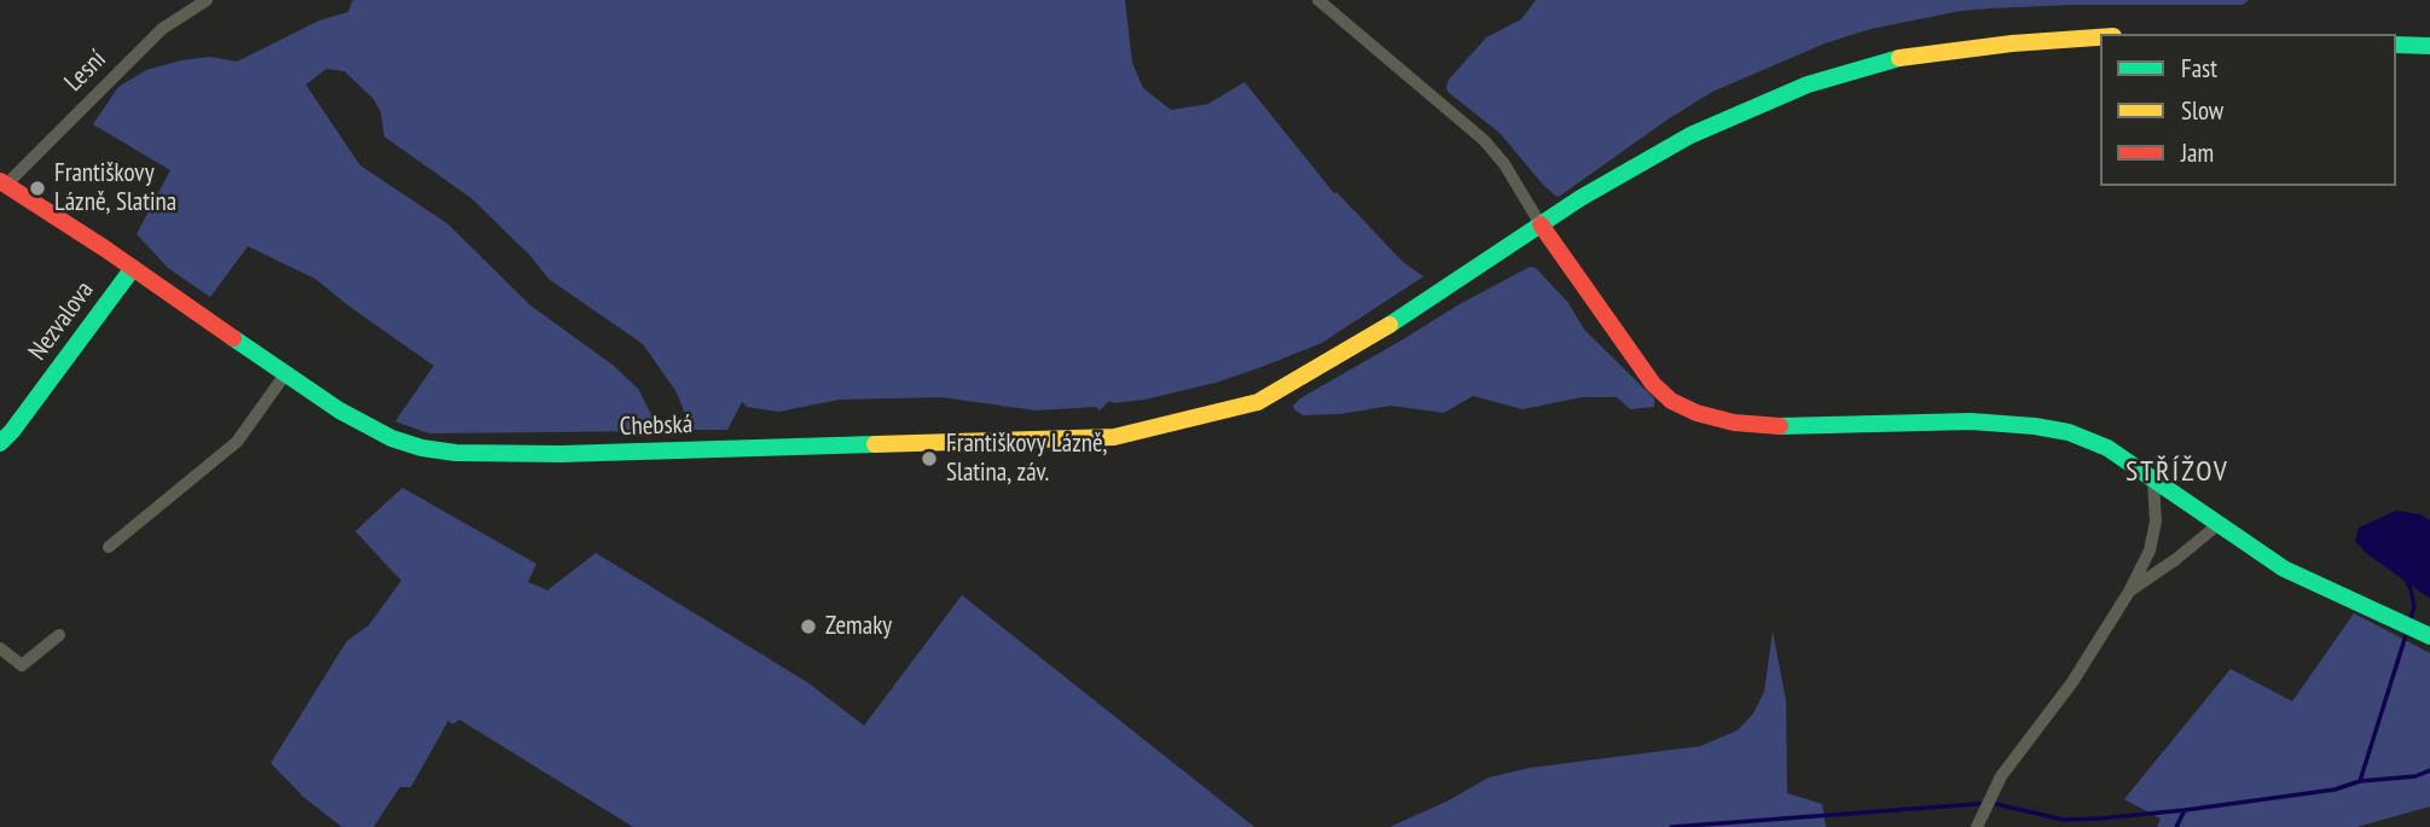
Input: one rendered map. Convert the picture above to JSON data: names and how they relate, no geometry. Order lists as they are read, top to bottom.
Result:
{
  "streets": {
    "street": ["Lesní", "Nezvalova", "Chebská"]
  },
  "crossings": [
    ["Lesní", "Chebská"],
    ["Nezvalova", "Chebská"]
  ],
  "districts": ["STŘÍŽOV"],
  "places": ["Františkovy Lázně, Slatina", "Františkovy Lázně, Slatina, záv.", "Zemaky"],
  "legend": ["Fast", "Slow", "Jam"]
}
